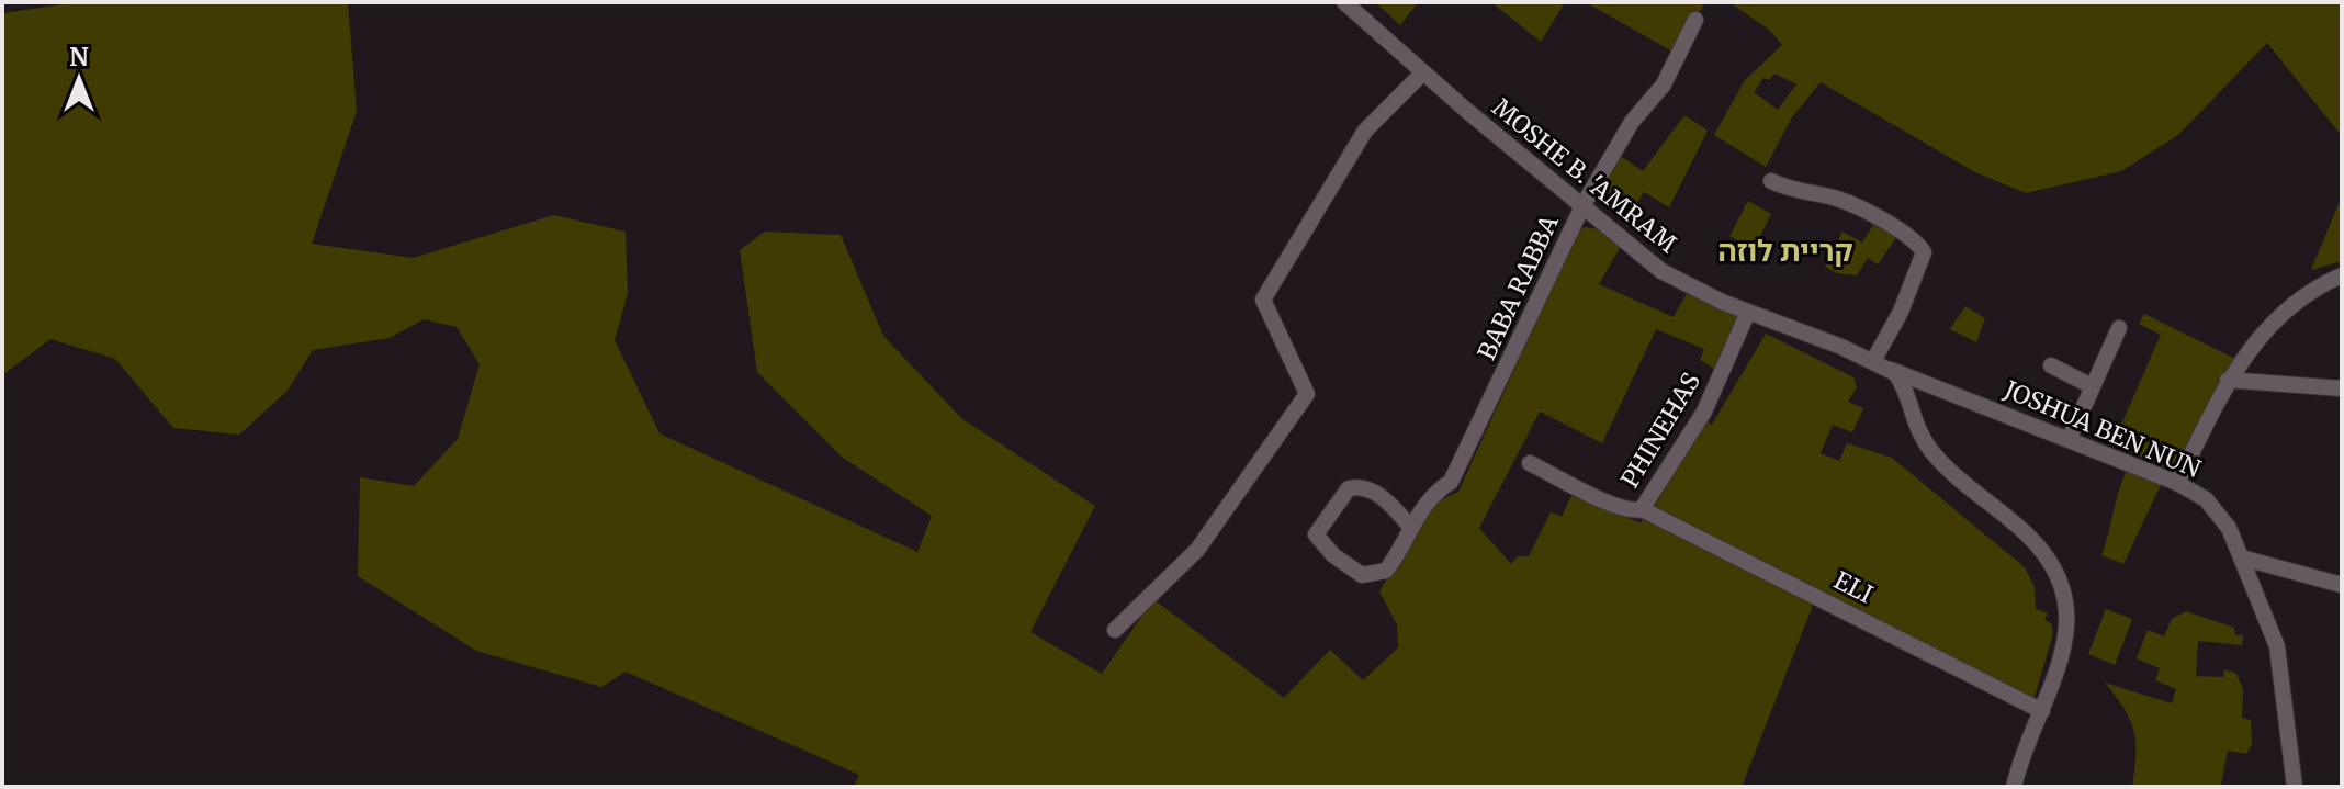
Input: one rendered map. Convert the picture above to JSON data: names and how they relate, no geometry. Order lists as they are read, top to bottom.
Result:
{
  "streets": {
    "street": [
      "MOSHE B. 'AMRAM",
      "BABA RABBA",
      "JOSHUA BEN NUN",
      "PHINEHAS",
      "ELI"
    ]
  },
  "crossings": [
    ["MOSHE B. 'AMRAM", "BABA RABBA"],
    ["MOSHE B. 'AMRAM", "JOSHUA BEN NUN"],
    ["MOSHE B. 'AMRAM", "PHINEHAS"],
    ["PHINEHAS", "ELI"]
  ],
  "districts": ["קריית לוזה"],
  "north": "top"
}
